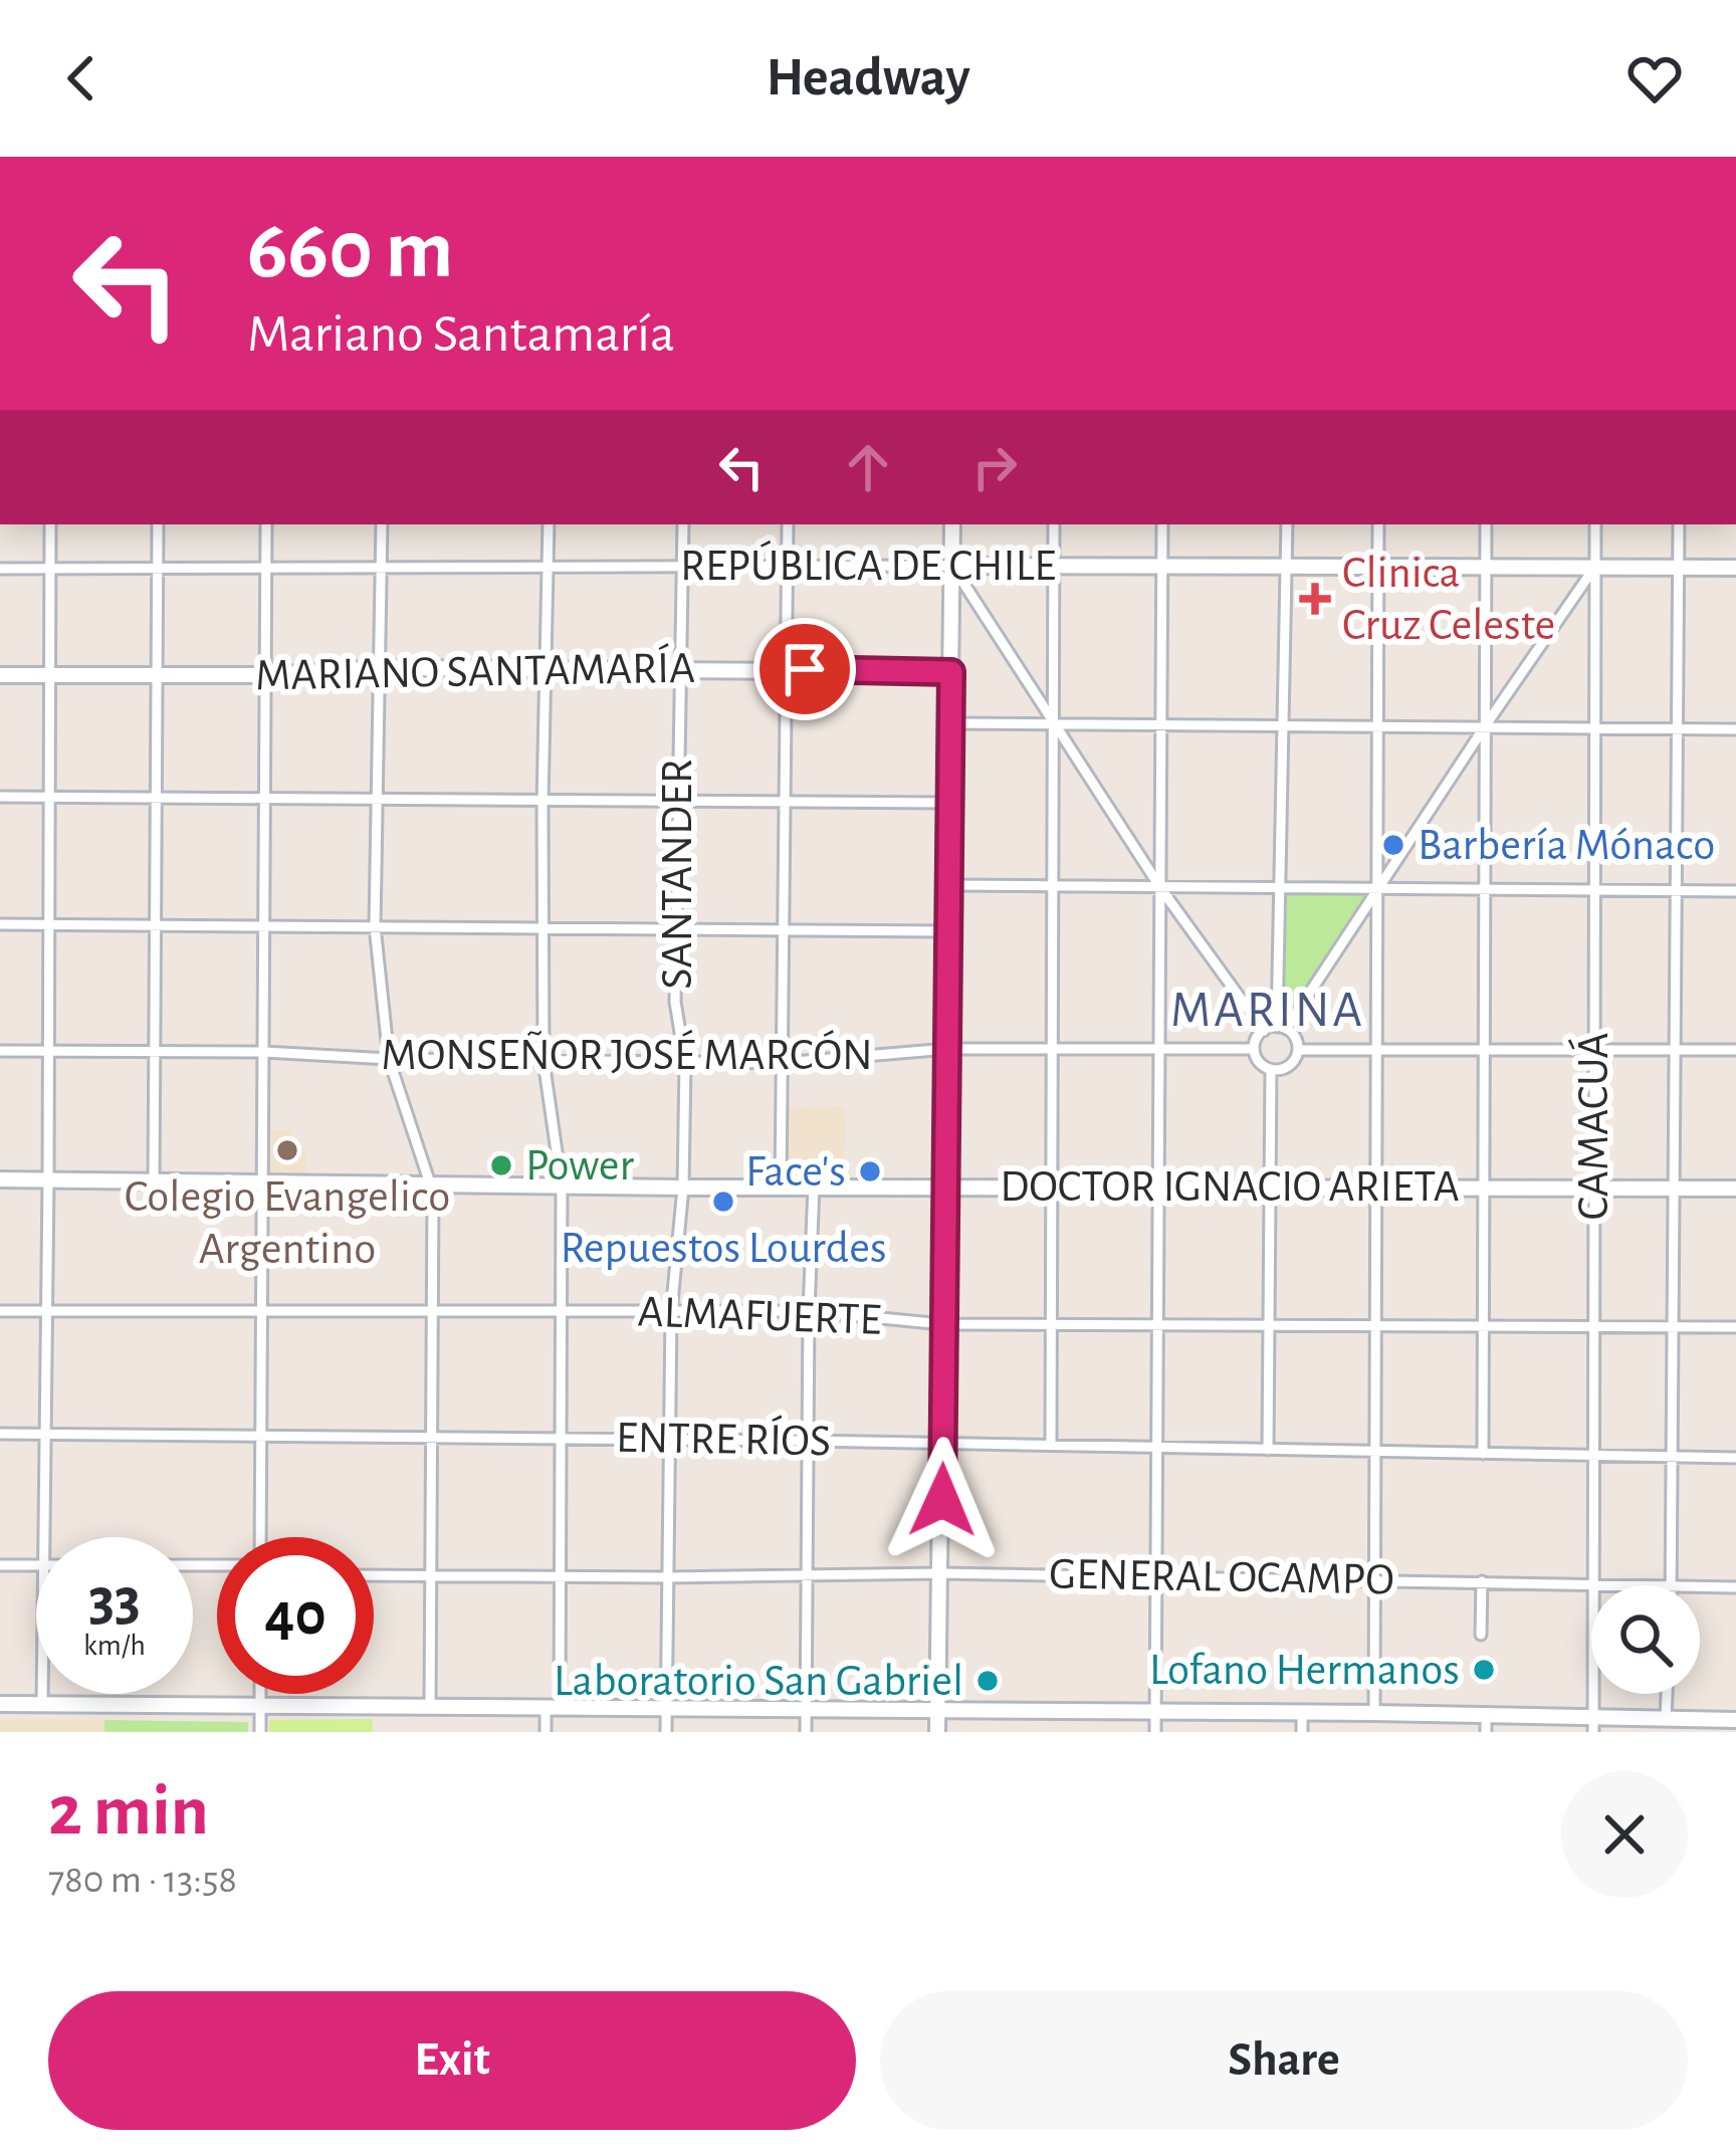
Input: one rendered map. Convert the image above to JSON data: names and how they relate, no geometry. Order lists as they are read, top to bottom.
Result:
{
  "streets": {
    "street": [
      "REPÚBLICA DE CHILE",
      "MARIANO SANTAMARÍA",
      "SANTANDER",
      "MONSEÑOR JOSÉ MARCÓN",
      "CAMACUÁ",
      "DOCTOR IGNACIO ARIETA",
      "ALMAFUERTE",
      "ENTRE RÍOS",
      "GENERAL OCAMPO"
    ]
  },
  "crossings": [
    ["REPÚBLICA DE CHILE", "SANTANDER"],
    ["REPÚBLICA DE CHILE", "CAMACUÁ"],
    ["MARIANO SANTAMARÍA", "SANTANDER"],
    ["SANTANDER", "MONSEÑOR JOSÉ MARCÓN"],
    ["SANTANDER", "DOCTOR IGNACIO ARIETA"],
    ["SANTANDER", "ALMAFUERTE"],
    ["SANTANDER", "ENTRE RÍOS"],
    ["SANTANDER", "GENERAL OCAMPO"],
    ["CAMACUÁ", "DOCTOR IGNACIO ARIETA"],
    ["CAMACUÁ", "ALMAFUERTE"],
    ["CAMACUÁ", "ENTRE RÍOS"],
    ["CAMACUÁ", "GENERAL OCAMPO"]
  ],
  "districts": ["MARINA"],
  "places": {
    "health": ["Clinica Cruz Celeste"],
    "other": [
      "Barbería Mónaco",
      "Colegio Evangelico Argentino",
      "Power",
      "Face's",
      "Repuestos Lourdes",
      "Lofano Hermanos",
      "Laboratorio San Gabriel"
    ]
  },
  "page": {
    "header": "Headway",
    "turn": ["660 m", "Mariano Santamaría"],
    "speed": "33 km/h",
    "limit": "40",
    "heading": ["2 min", "780 m · 13:58"],
    "buttons": ["Exit", "Share"]
  }
}
